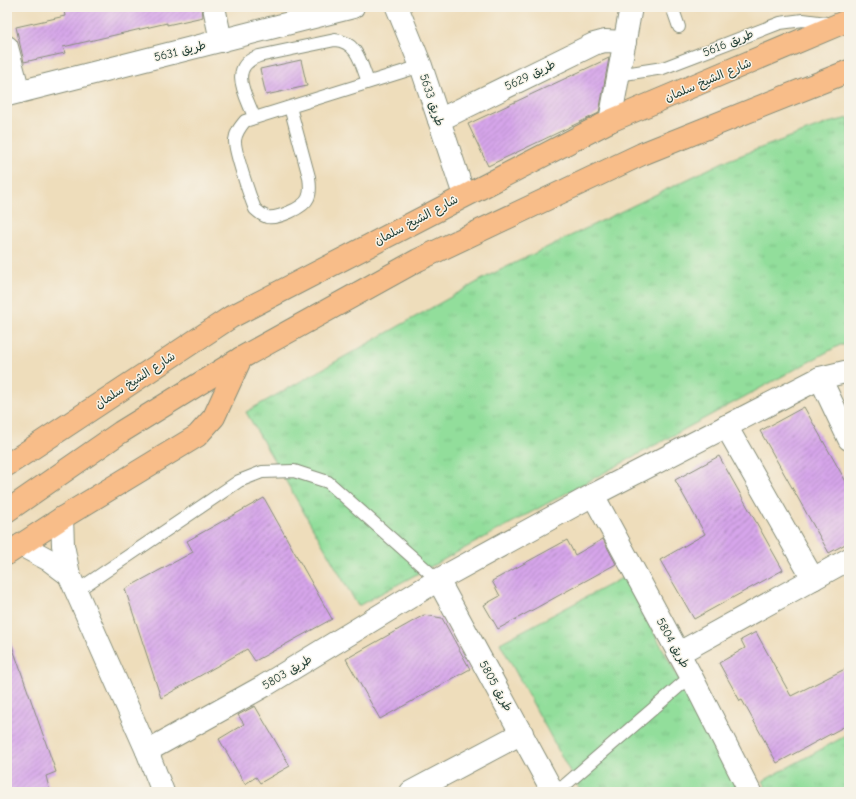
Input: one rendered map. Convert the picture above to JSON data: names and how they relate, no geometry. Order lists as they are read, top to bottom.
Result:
{
  "streets": {
    "main road": ["شارع الشيخ سلمان"],
    "street": [
      "طريق 5631",
      "طريق 5629",
      "طريق 5633",
      "طريق 5804",
      "طريق 5803",
      "طريق 5805"
    ],
    "lane": ["طريق 5616"]
  },
  "crossings": [
    ["طريق 5616", "شارع الشيخ سلمان"],
    ["طريق 5629", "طريق 5633"],
    ["شارع الشيخ سلمان", "طريق 5633"],
    ["طريق 5804", "طريق 5803"],
    ["طريق 5803", "طريق 5805"]
  ]
}
